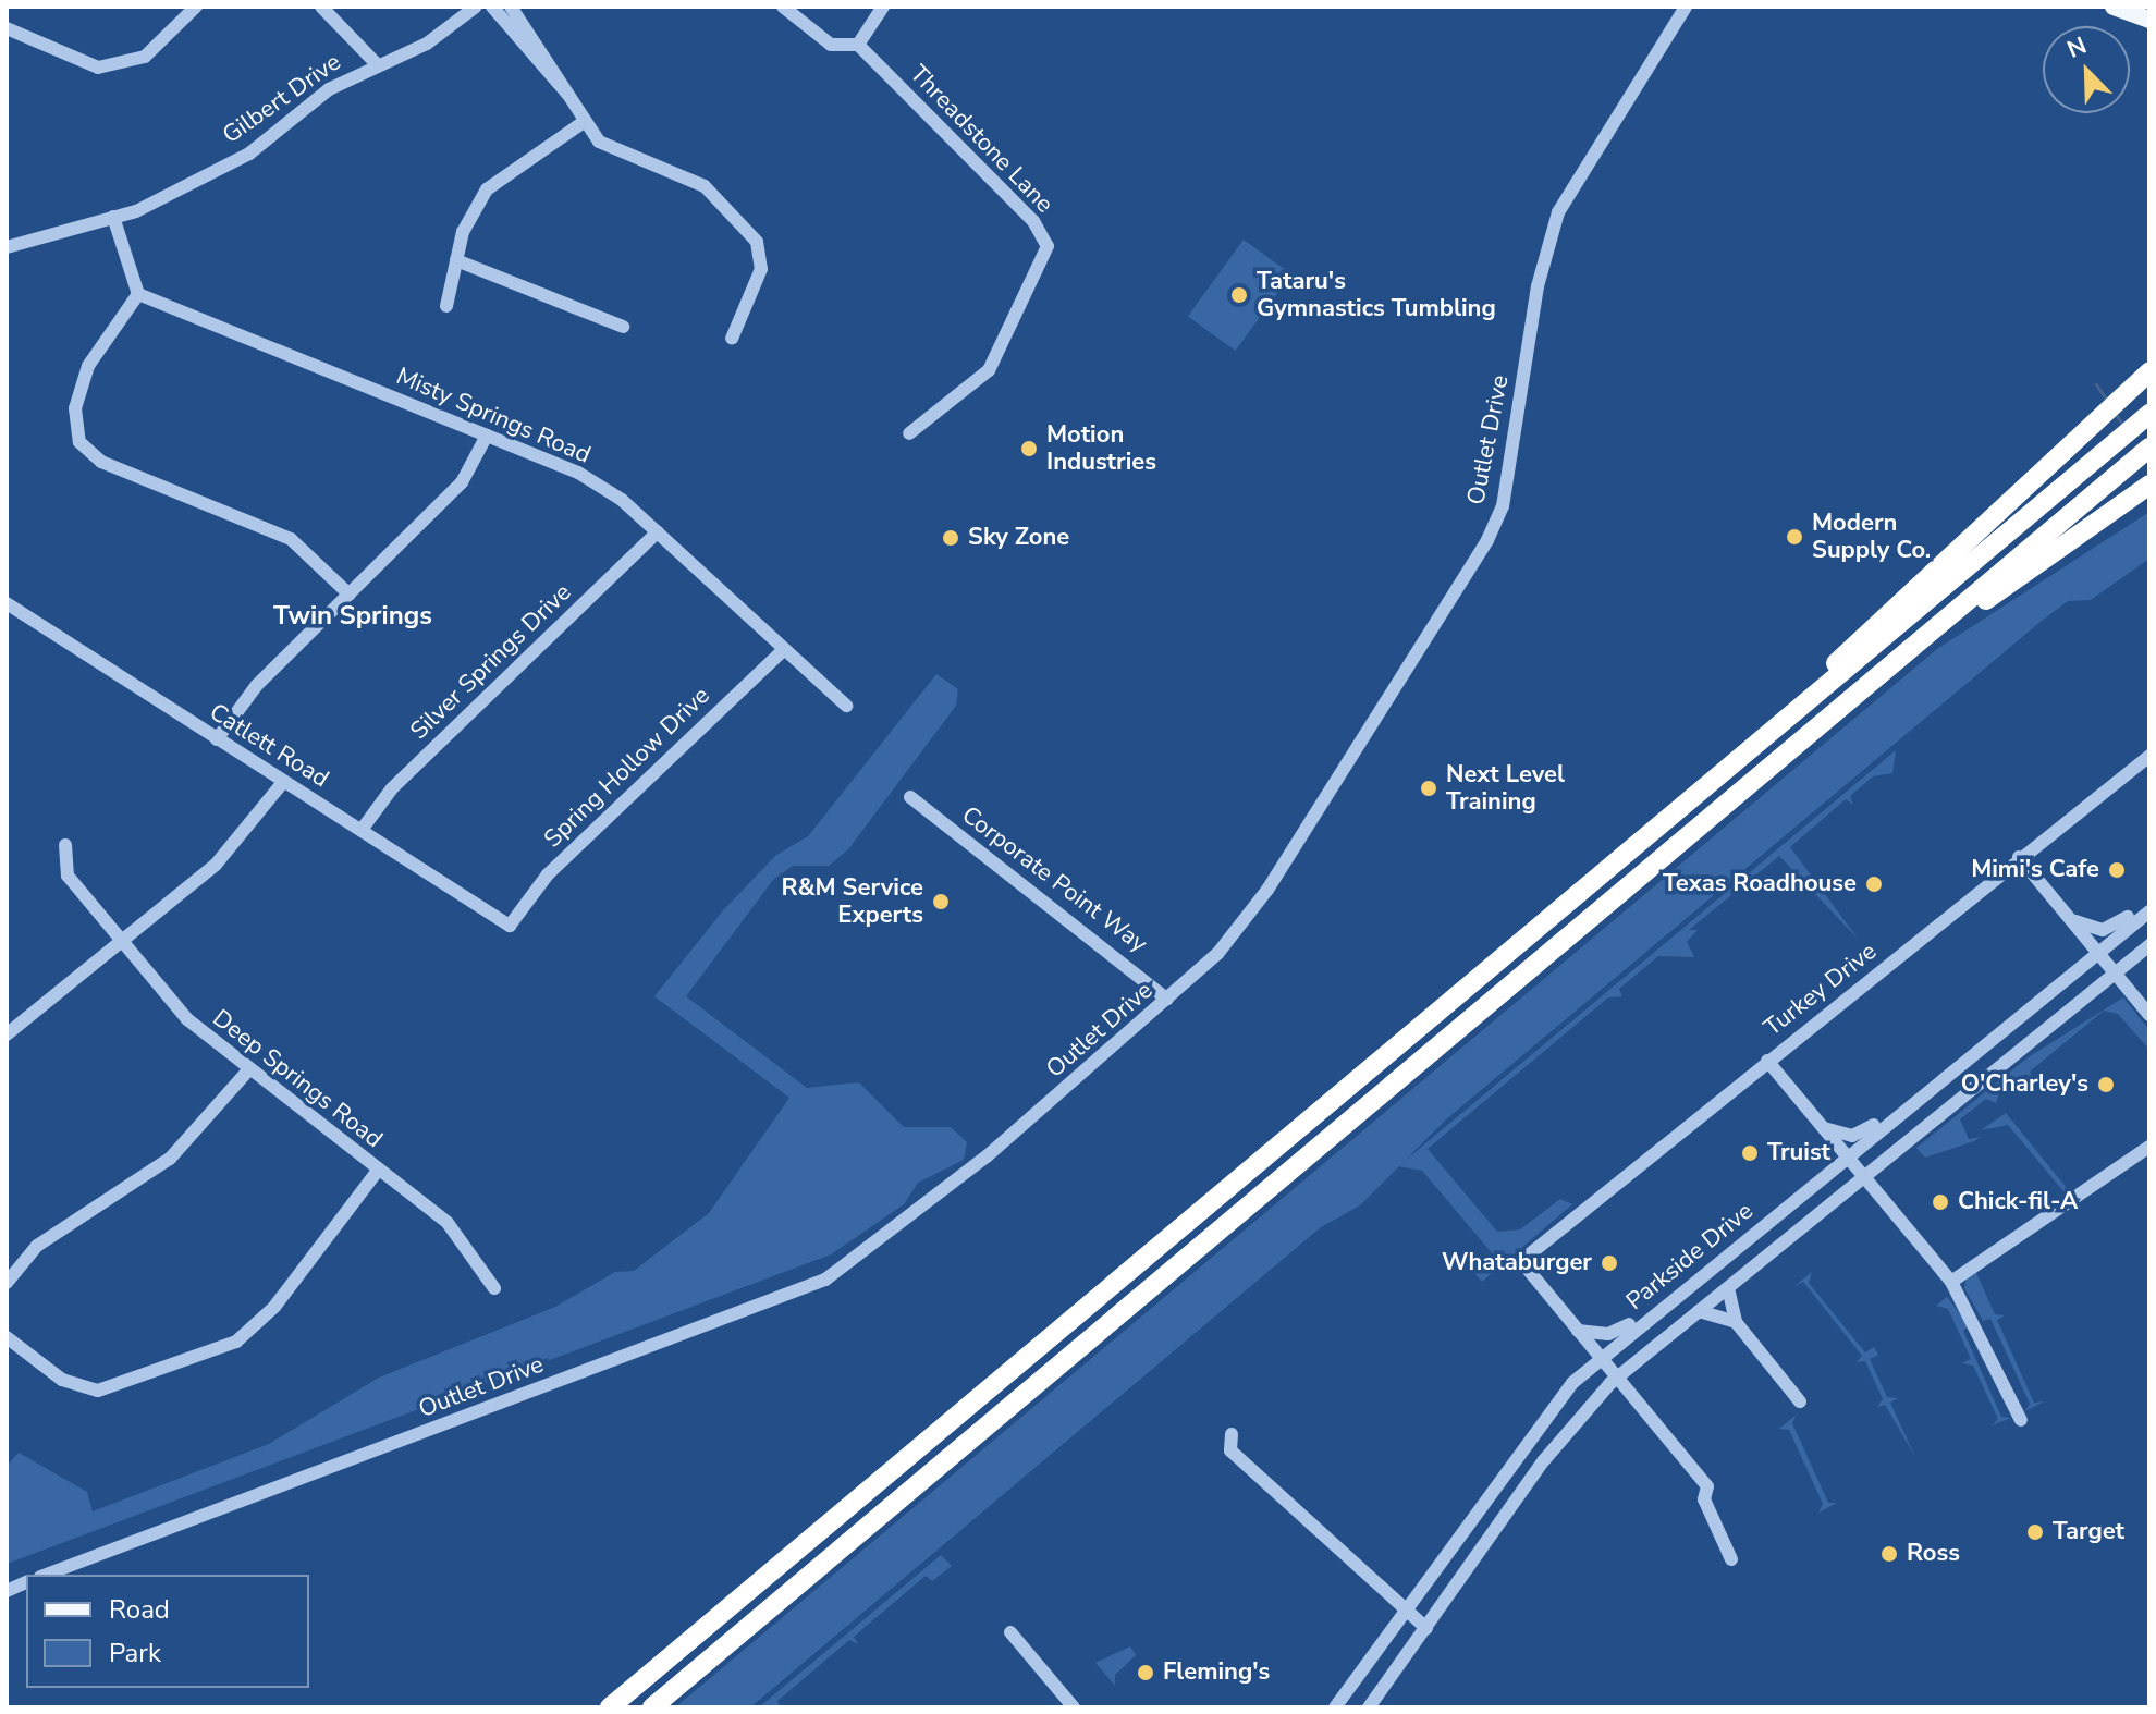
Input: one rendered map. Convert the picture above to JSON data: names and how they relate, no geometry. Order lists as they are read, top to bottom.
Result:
{
  "streets": {
    "street": [
      "Gilbert Drive",
      "Threadstone Lane",
      "Misty Springs Road",
      "Outlet Drive",
      "Silver Springs Drive",
      "Catlett Road",
      "Spring Hollow Drive",
      "Corporate Point Way",
      "Turkey Drive",
      "Deep Springs Road",
      "Parkside Drive"
    ]
  },
  "crossings": [
    ["Misty Springs Road", "Silver Springs Drive"],
    ["Misty Springs Road", "Spring Hollow Drive"],
    ["Outlet Drive", "Corporate Point Way"],
    ["Silver Springs Drive", "Catlett Road"],
    ["Catlett Road", "Spring Hollow Drive"]
  ],
  "districts": ["Twin Springs"],
  "places": [
    "Tataru's Gymnastics Tumbling",
    "Motion Industries",
    "Modern Supply Co.",
    "Sky Zone",
    "Next Level Training",
    "Mimi's Cafe",
    "Texas Roadhouse",
    "R&M Service Experts",
    "O'Charley's",
    "Truist",
    "Chick-fil-A",
    "Whataburger",
    "Target",
    "Ross",
    "Fleming's"
  ],
  "legend": ["Road", "Park"],
  "north": "top left"
}
